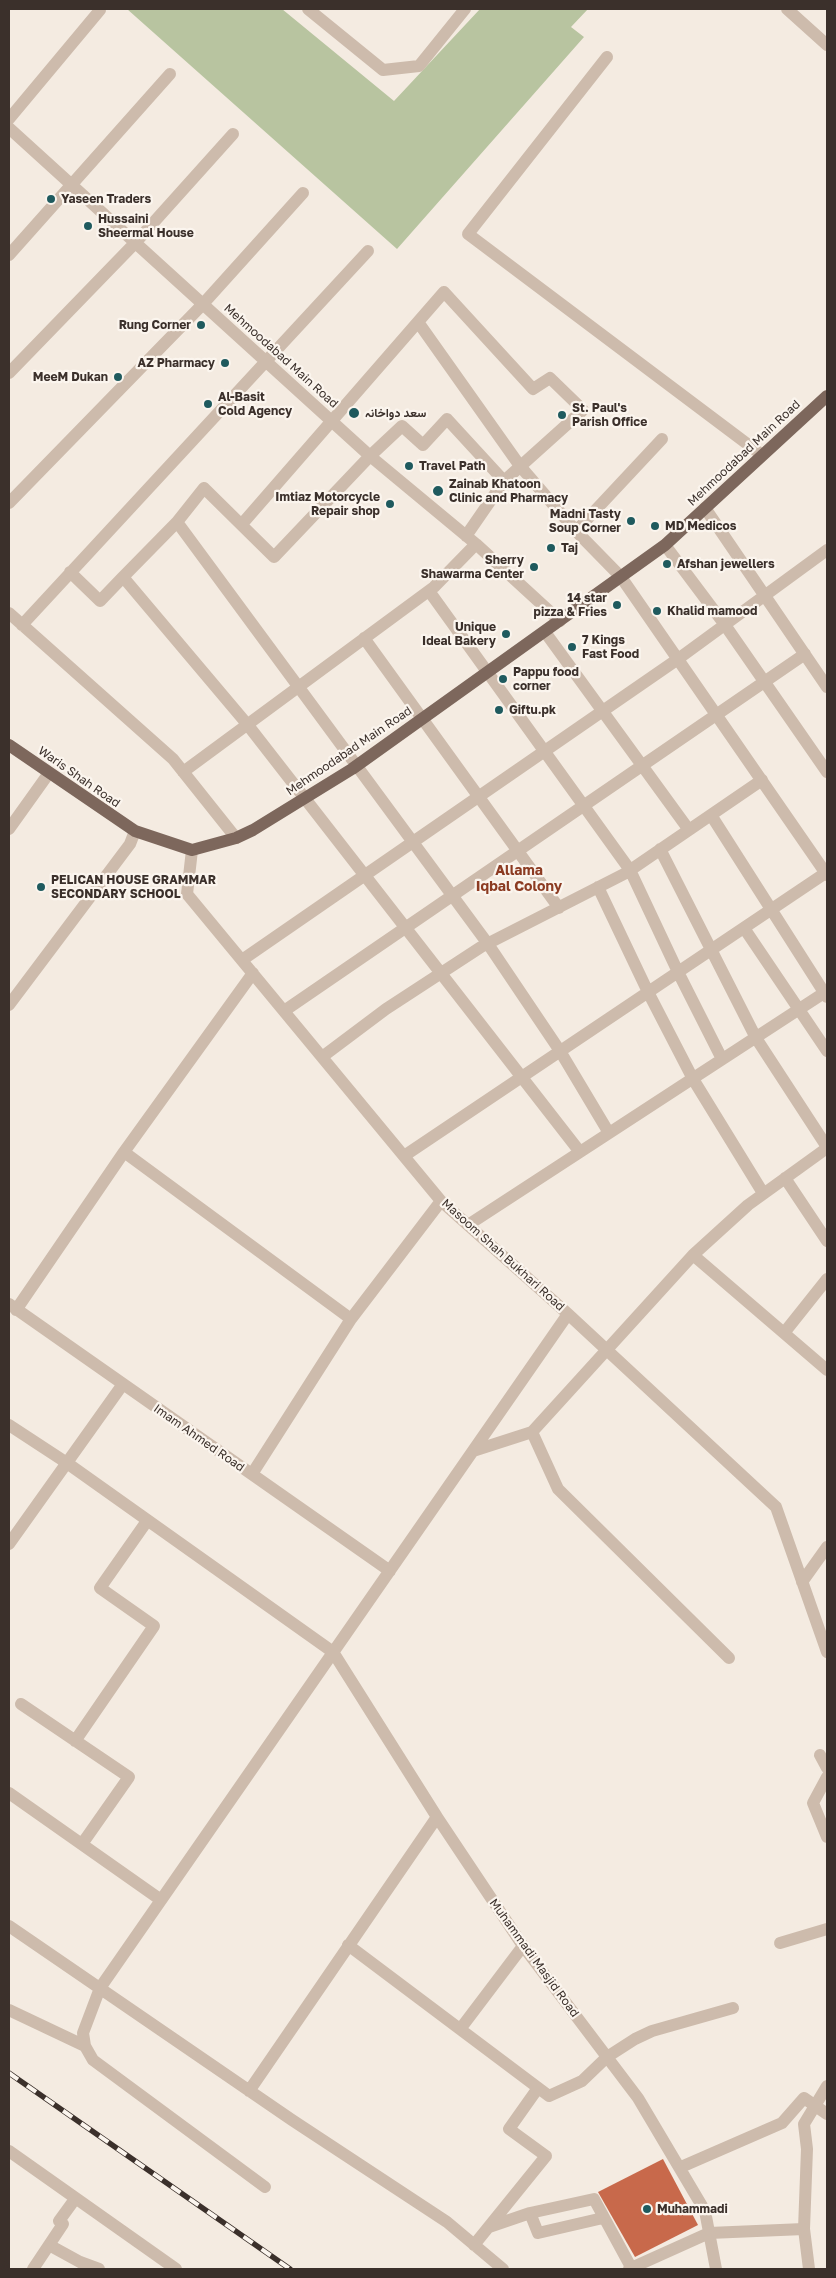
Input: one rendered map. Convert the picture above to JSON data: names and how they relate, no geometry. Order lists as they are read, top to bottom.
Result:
{
  "streets": {
    "main road": ["Mehmoodabad Main Road", "Waris Shah Road"],
    "street": ["Masoom Shah Bukhari Road", "Imam Ahmed Road", "Muhammadi Masjid Road"]
  },
  "crossings": [
    ["Mehmoodabad Main Road", "Masoom Shah Bukhari Road"]
  ],
  "districts": ["Allama Iqbal Colony"],
  "places": [
    "Yaseen Traders",
    "Hussaini Sheermal House",
    "Rung Corner",
    "AZ Pharmacy",
    "MeeM Dukan",
    "Al-Basit Cold Agency",
    "سعد دواخانہ",
    "St. Paul's Parish Office",
    "Travel Path",
    "Zainab Khatoon Clinic and Pharmacy",
    "Imtiaz Motorcycle Repair shop",
    "Madni Tasty Soup Corner",
    "MD Medicos",
    "Taj",
    "Afshan jewellers",
    "Sherry Shawarma Center",
    "14 star pizza & Fries",
    "Khalid mamood",
    "Unique Ideal Bakery",
    "7 Kings Fast Food",
    "Pappu food corner",
    "Giftu.pk",
    "PELICAN HOUSE GRAMMAR SECONDARY SCHOOL",
    "Muhammadi"
  ]
}
